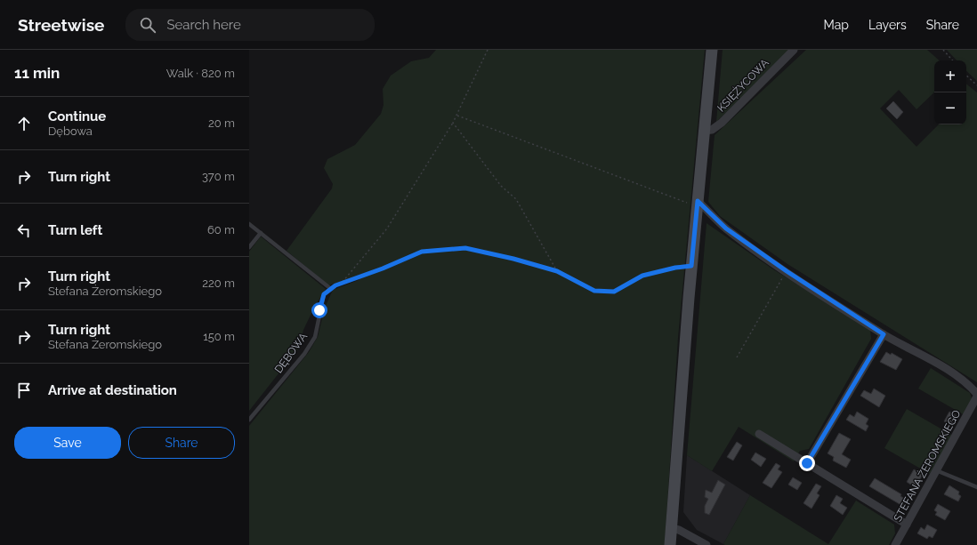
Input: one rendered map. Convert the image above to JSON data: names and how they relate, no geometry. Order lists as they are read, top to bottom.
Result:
{
  "streets": {
    "street": ["KSIĘŻYCOWA", "STEFANA ŻEROMSKIEGO"],
    "lane": ["DĘBOWA"]
  },
  "page": {
    "header": "Streetwise",
    "search": "Search here",
    "nav": ["Map", "Layers", "Share"],
    "heading": ["11 min", "Walk · 820 m"],
    "map_buttons": ["+", "−"],
    "list": [
      ["Continue", "Dębowa", "20 m"],
      ["Turn right", "370 m"],
      ["Turn left", "60 m"],
      ["Turn right", "Stefana Żeromskiego", "220 m"],
      ["Turn right", "Stefana Żeromskiego", "150 m"],
      "Arrive at destination"
    ],
    "buttons": ["Save", "Share"]
  }
}
